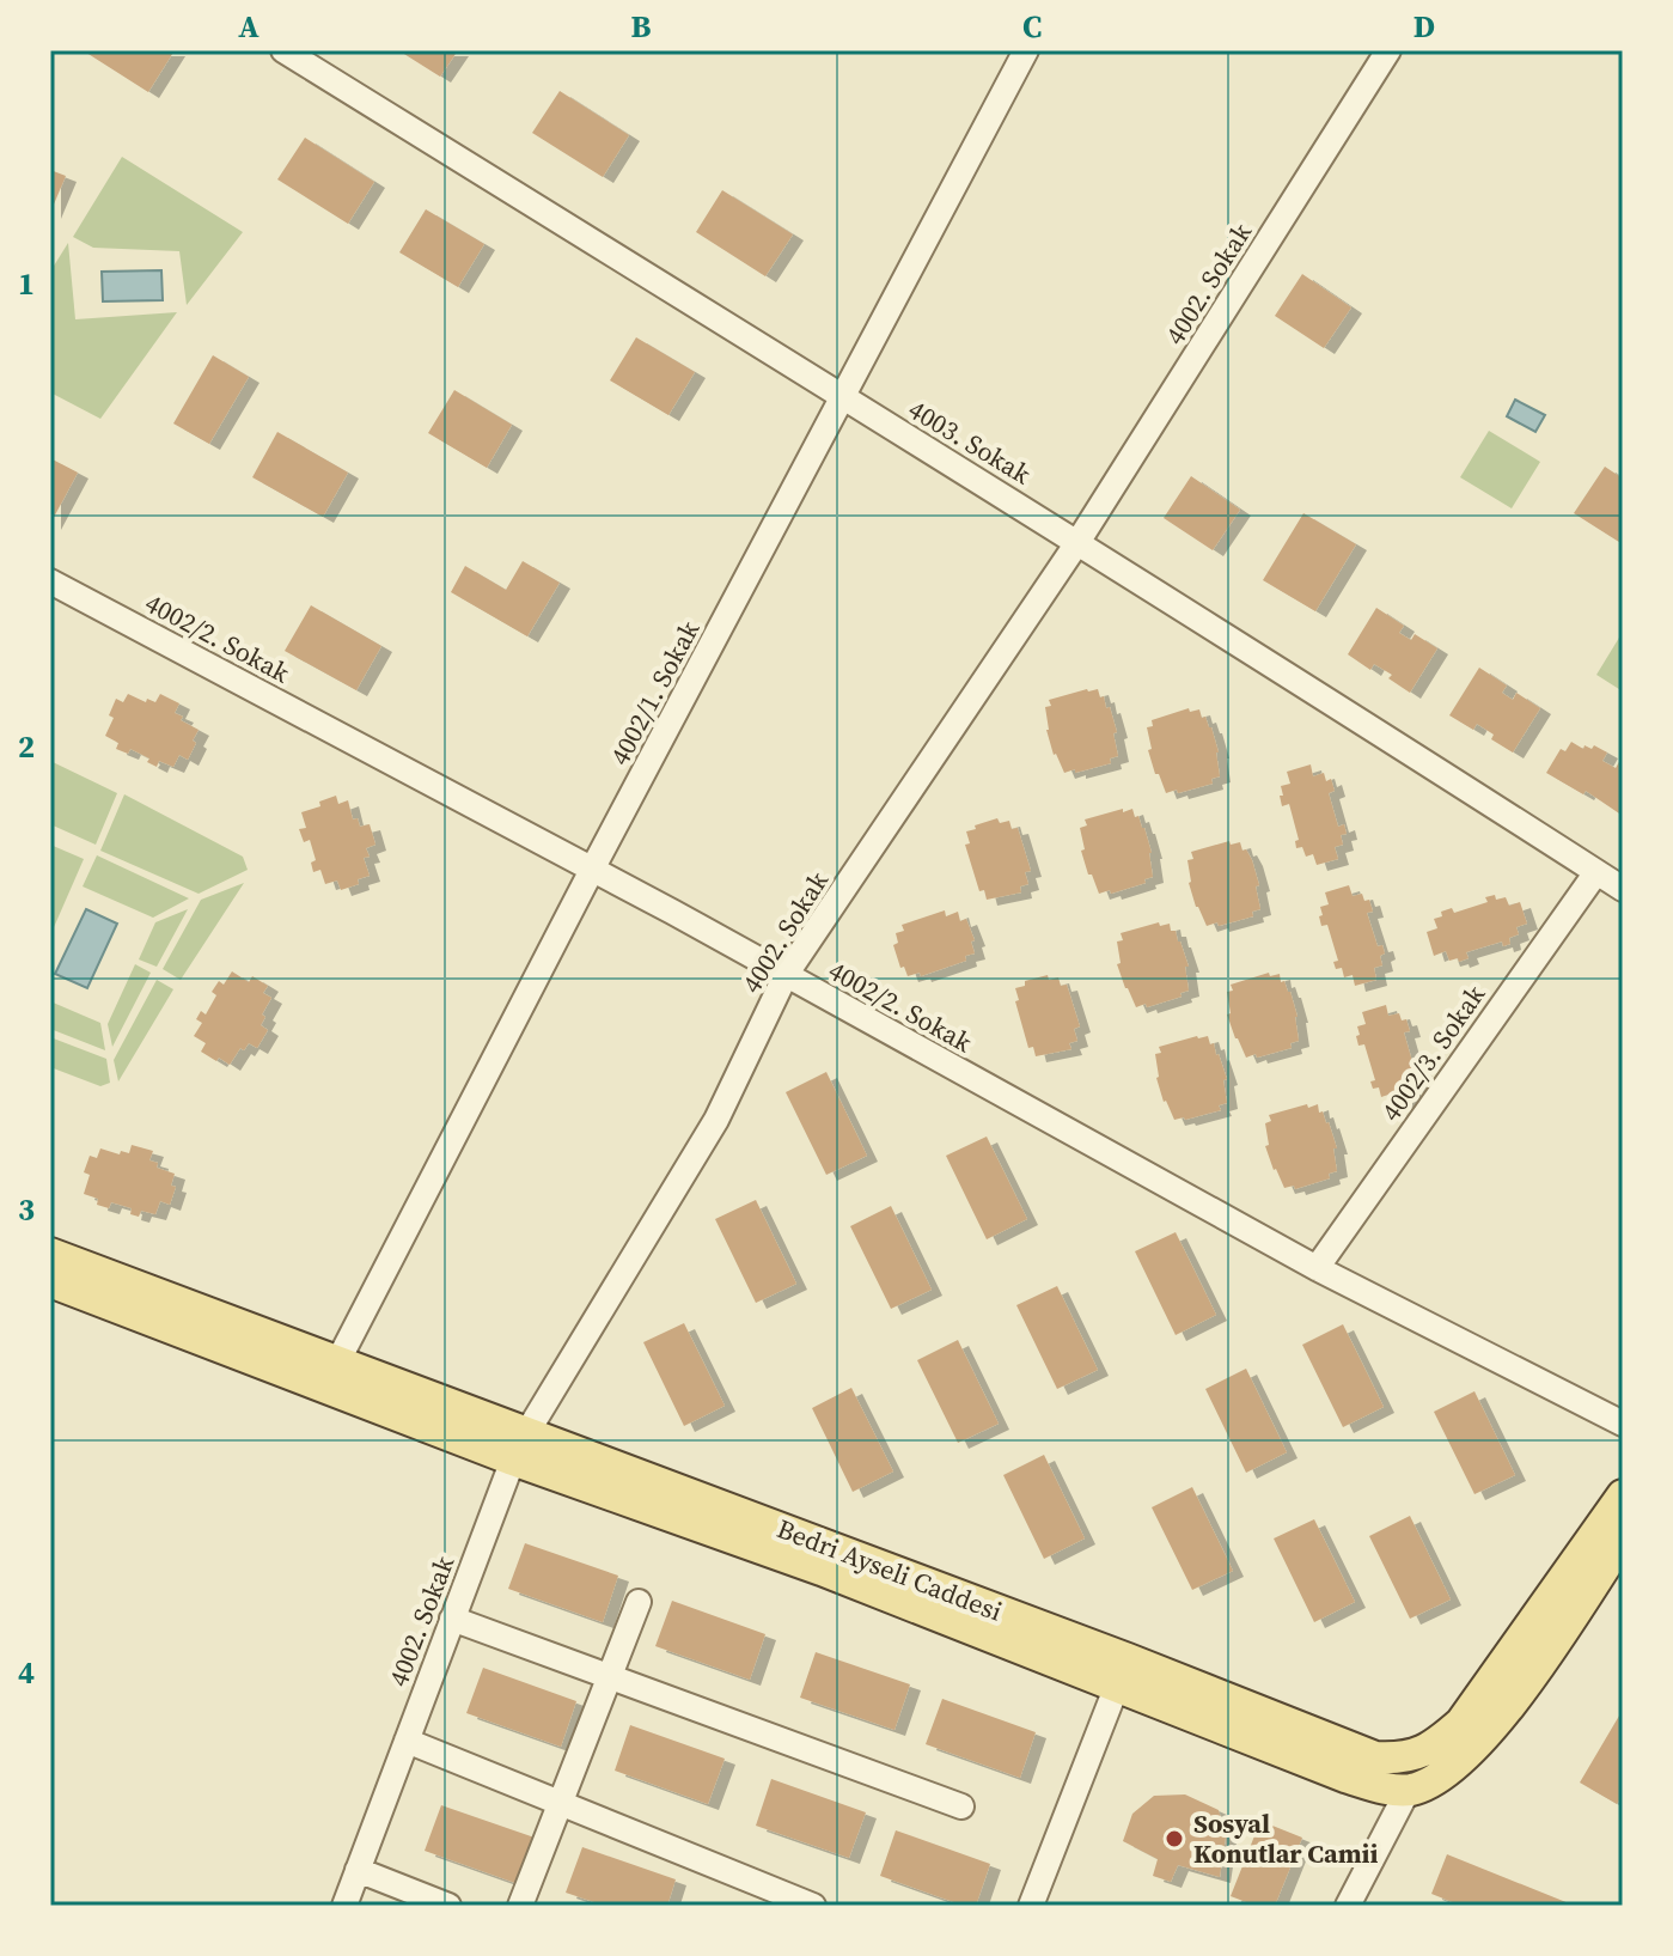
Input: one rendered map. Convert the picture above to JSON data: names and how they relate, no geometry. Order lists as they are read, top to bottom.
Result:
{
  "streets": {
    "main road": ["Bedri Ayseli Caddesi"],
    "street": [
      "4002. Sokak",
      "4003. Sokak",
      "4002/2. Sokak",
      "4002/1. Sokak",
      "4002/3. Sokak"
    ]
  },
  "crossings": [
    ["4002. Sokak", "4003. Sokak"],
    ["4002. Sokak", "4002/2. Sokak"],
    ["4002. Sokak", "Bedri Ayseli Caddesi"],
    ["4003. Sokak", "4002/1. Sokak"],
    ["4003. Sokak", "4002/3. Sokak"],
    ["4002/2. Sokak", "4002/1. Sokak"],
    ["4002/2. Sokak", "4002/3. Sokak"],
    ["4002/1. Sokak", "Bedri Ayseli Caddesi"]
  ],
  "places": ["Sosyal Konutlar Camii"],
  "grid": {
    "columns": [
      "A",
      "B",
      "C",
      "D"
    ],
    "rows": [
      "1",
      "2",
      "3",
      "4"
    ]
  }
}
